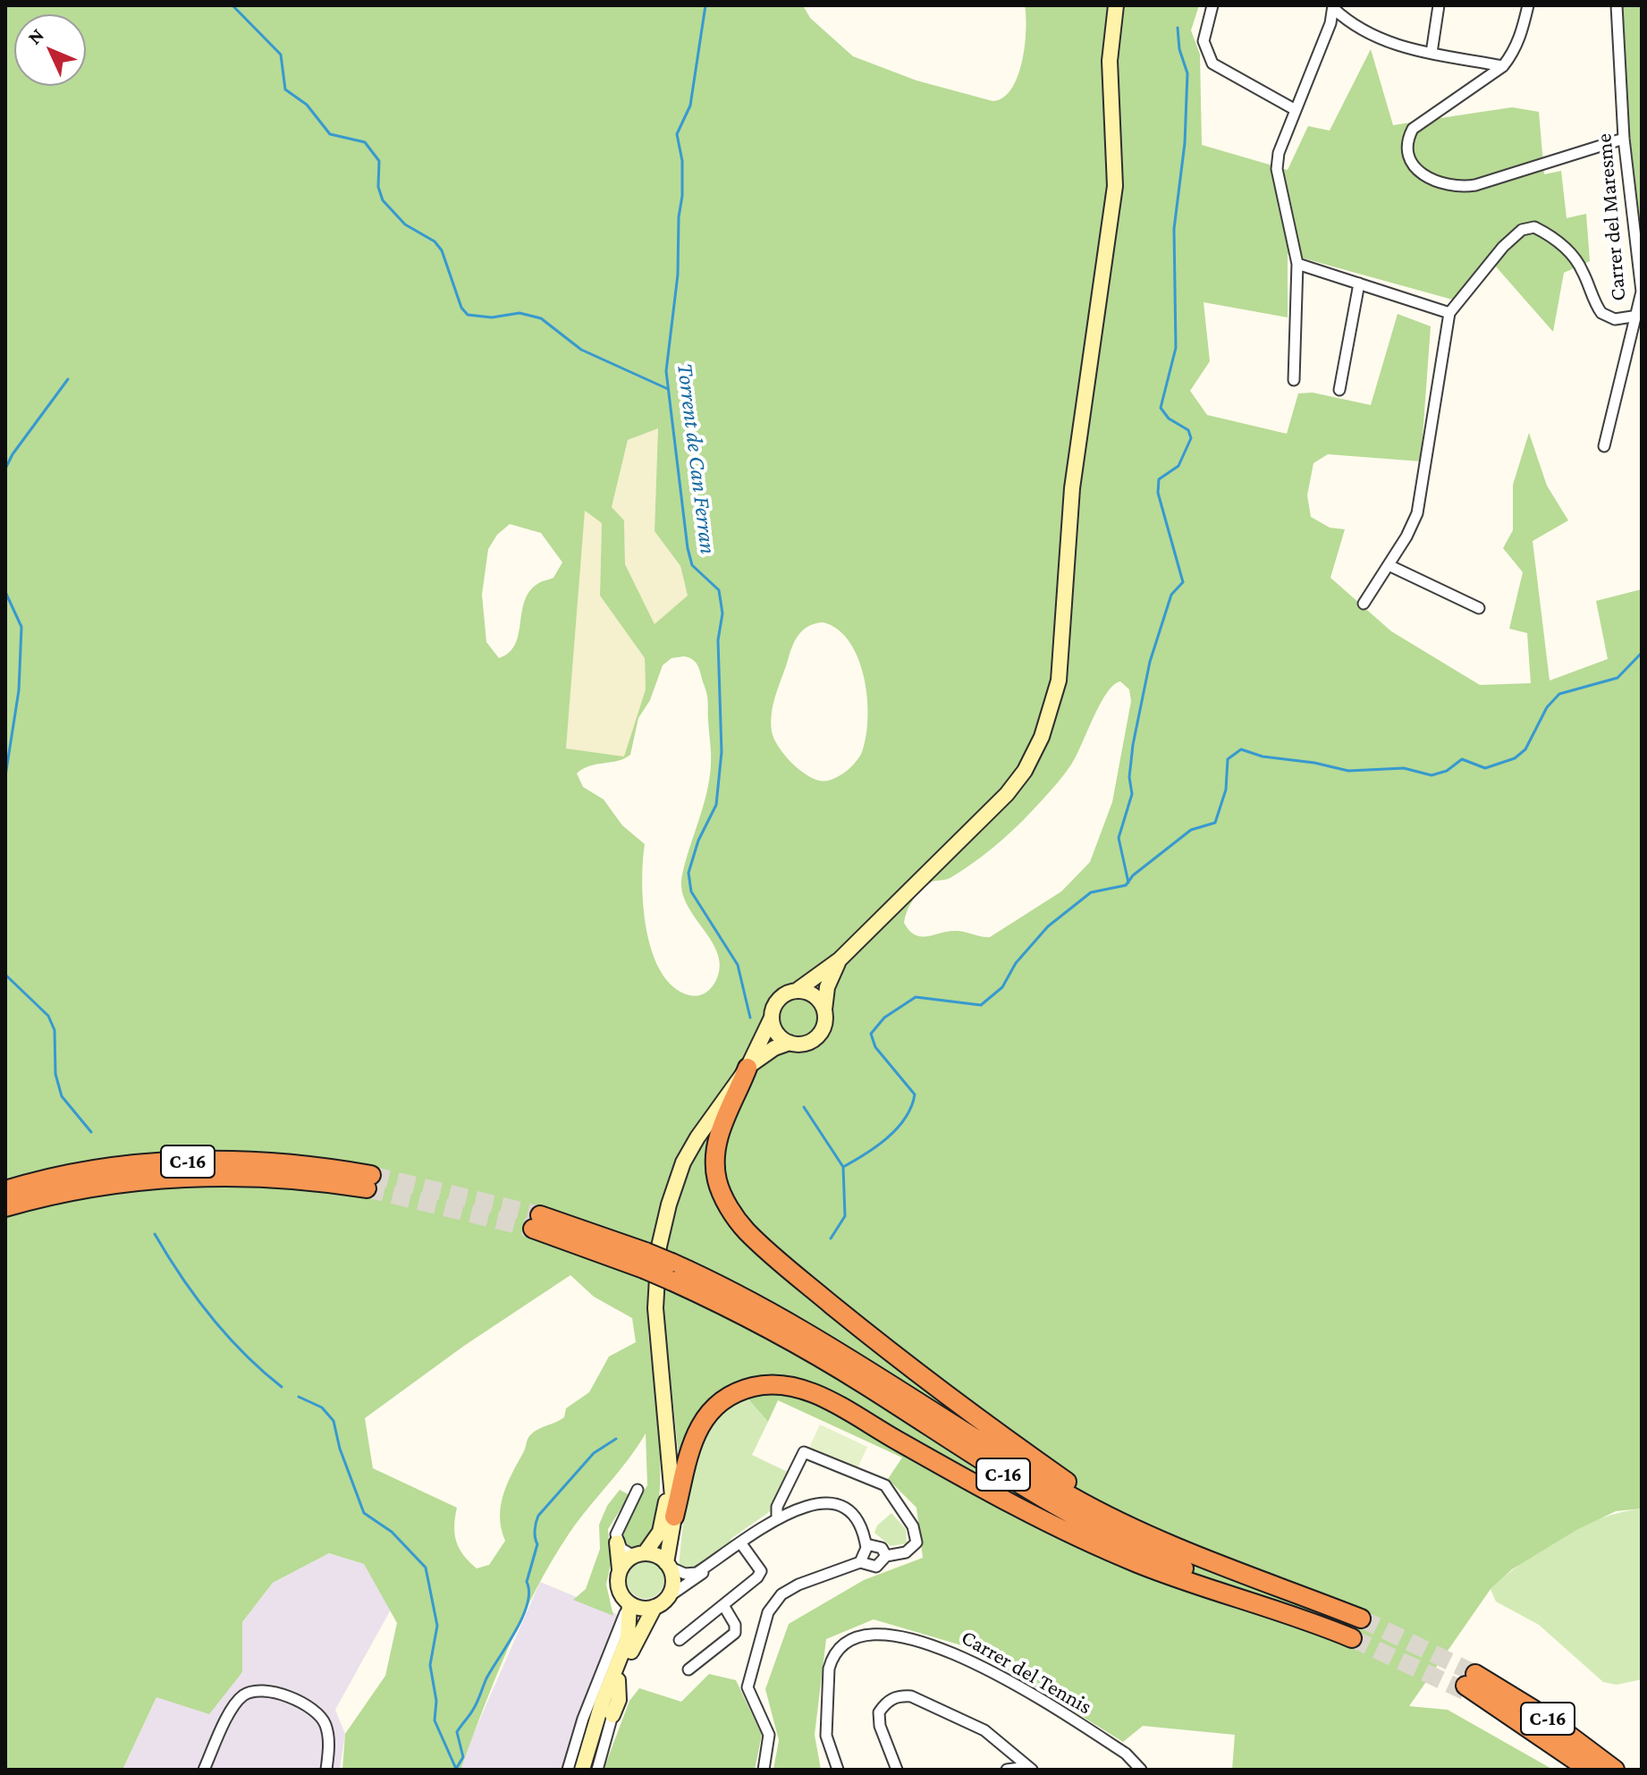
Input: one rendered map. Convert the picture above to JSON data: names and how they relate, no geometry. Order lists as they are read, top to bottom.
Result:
{
  "streets": {
    "highway": ["C-16"],
    "street": ["Carrer del Maresme", "Carrer del Tennis"]
  },
  "water": ["Torrent de Can Ferran"],
  "north": "top left"
}
